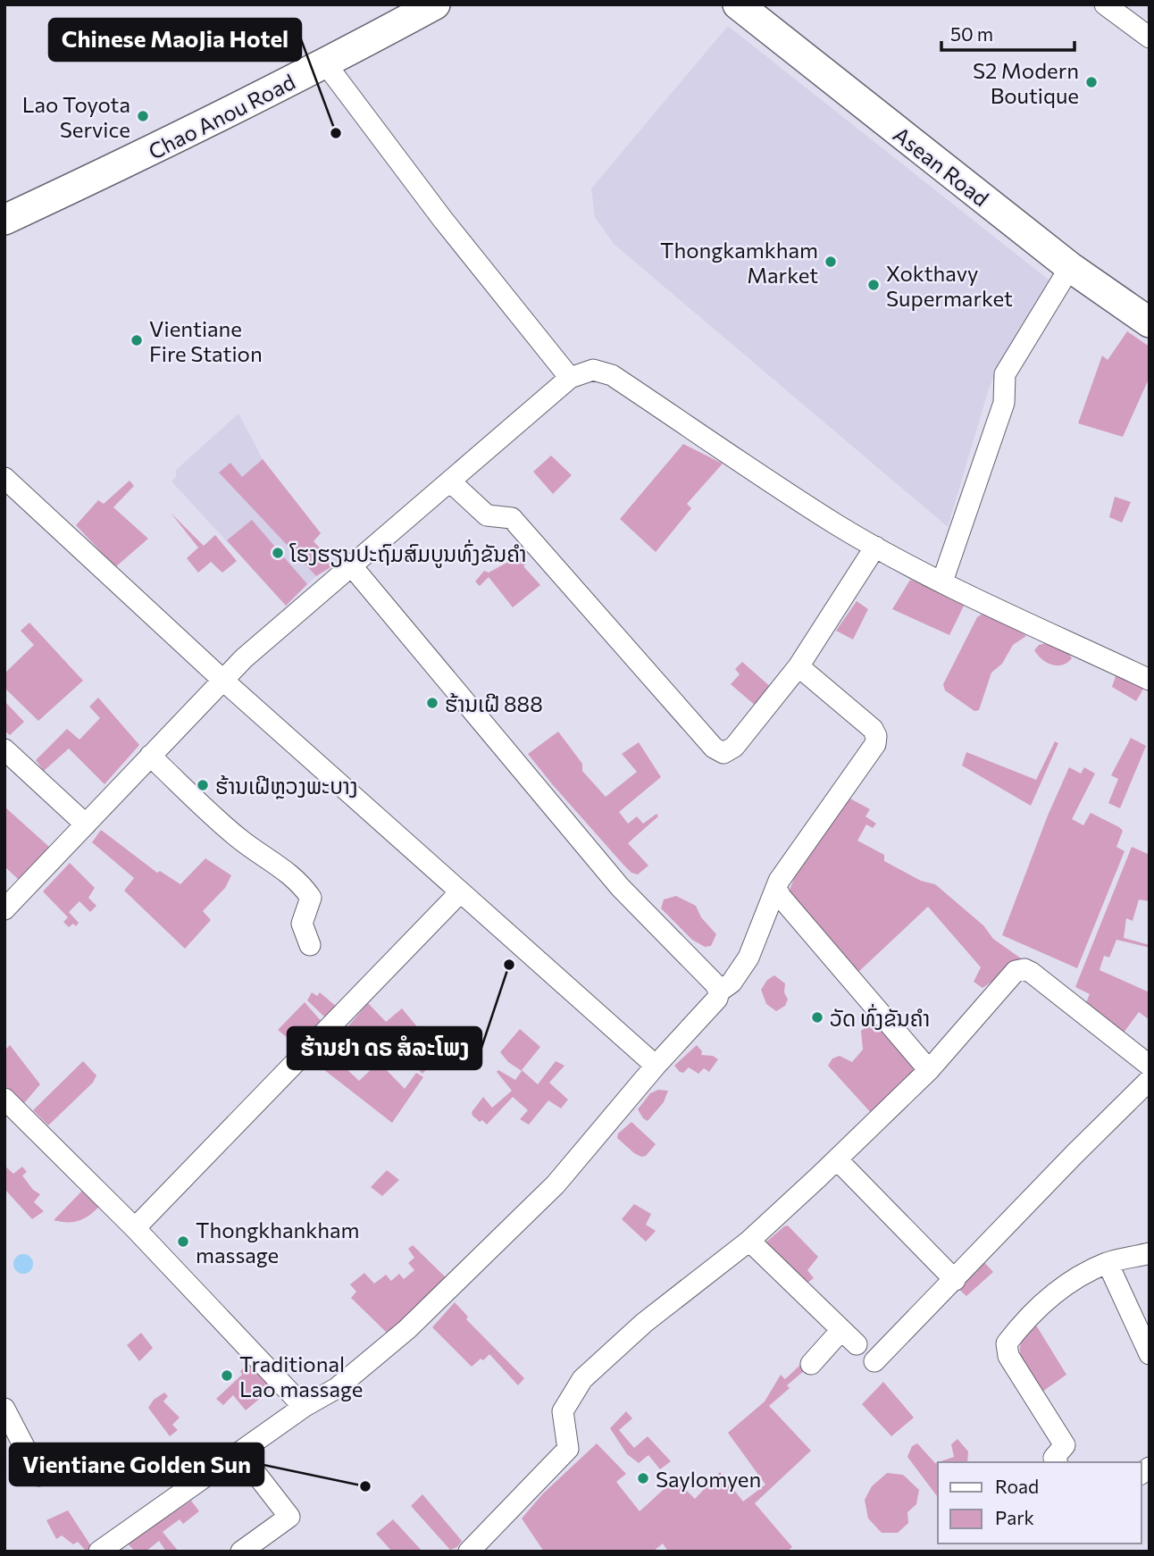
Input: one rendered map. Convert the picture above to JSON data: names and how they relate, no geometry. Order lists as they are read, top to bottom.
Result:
{
  "streets": {
    "main road": ["Chao Anou Road", "Asean Road"]
  },
  "places": [
    "S2 Modern Boutique",
    "Lao Toyota Service",
    "Chinese MaoJia Hotel",
    "Thongkamkham Market",
    "Xokthavy Supermarket",
    "Vientiane Fire Station",
    "ໂຮງຮຽນປະຖົມສົມບູນທົ່ງຂັນຄຳ",
    "ຮ້ານເຝີ 888",
    "ຮ້ານເຝີຫຼວງພະບາງ",
    "ຮ້ານຢາ ດຣ ສໍລະໂພງ",
    "ວັດ ທົ່ງຂັນຄຳ",
    "Thongkhankham massage",
    "Traditional Lao massage",
    "Saylomyen",
    "Vientiane Golden Sun"
  ],
  "legend": ["Road", "Park"],
  "scale_bar": "50 m"
}
